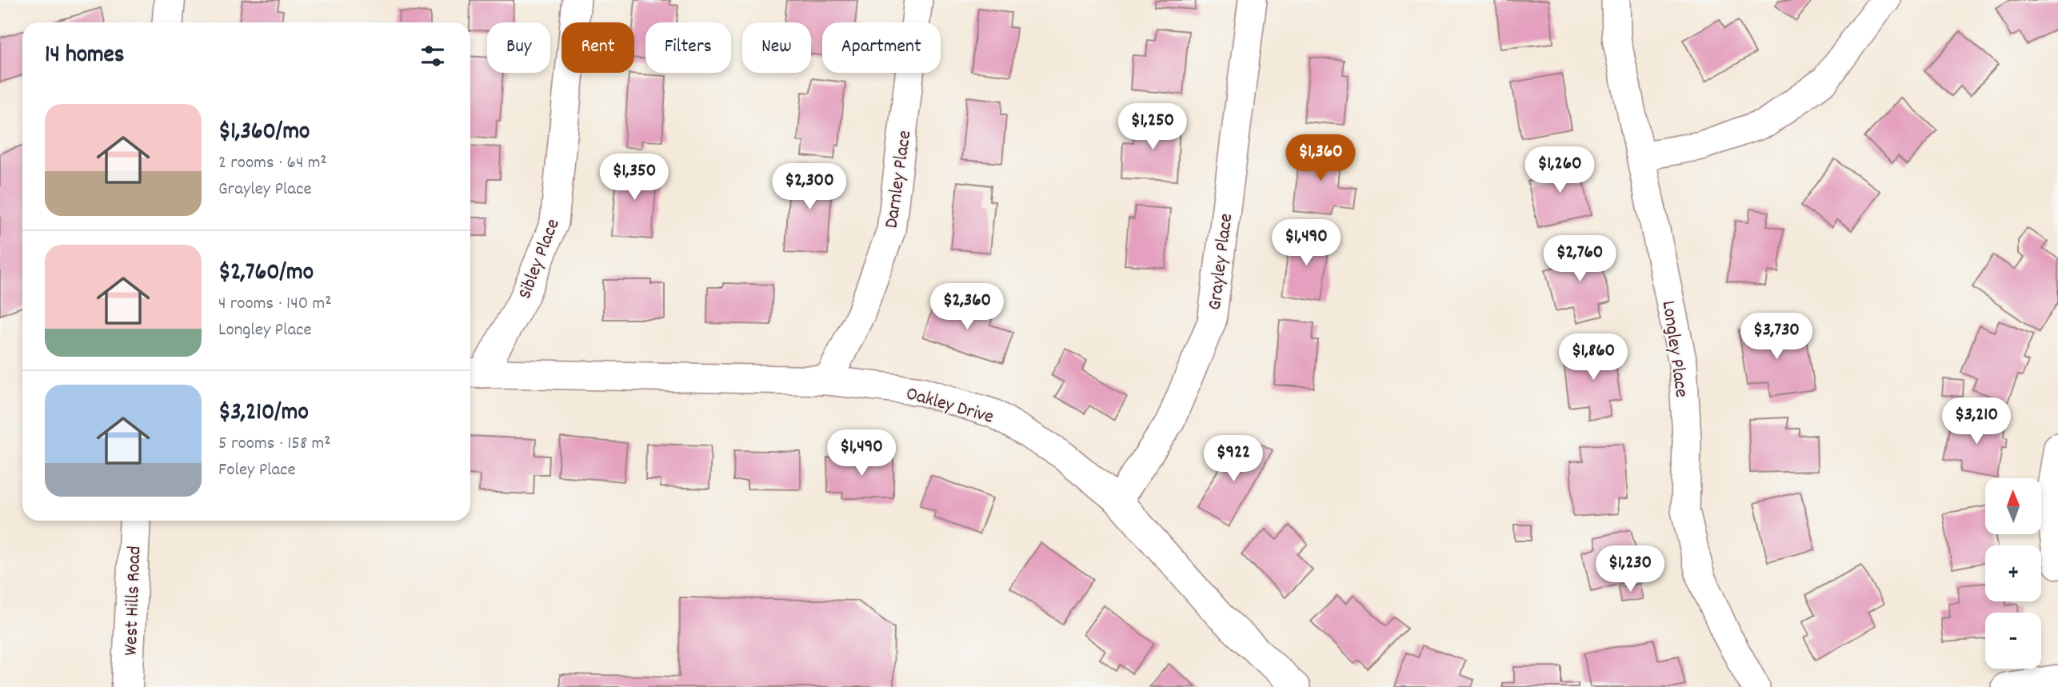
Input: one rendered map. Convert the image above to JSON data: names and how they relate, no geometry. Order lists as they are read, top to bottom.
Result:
{
  "streets": {
    "street": [
      "Darnley Place",
      "Sibley Place",
      "Grayley Place",
      "Longley Place",
      "Oakley Drive",
      "West Hills Road"
    ]
  },
  "crossings": [
    ["Darnley Place", "Oakley Drive"],
    ["Sibley Place", "Oakley Drive"],
    ["Grayley Place", "Oakley Drive"]
  ],
  "north": "top",
  "page": {
    "chip": [
      "Buy",
      "Rent",
      "Filters",
      "New",
      "Apartment"
    ],
    "heading": "14 homes",
    "list": [
      {
        "name": "$1,360/mo",
        "note": "2 rooms · 64 m² · Grayley Place"
      },
      {
        "name": "$2,760/mo",
        "note": "4 rooms · 140 m² · Longley Place"
      },
      {
        "name": "$3,210/mo",
        "note": "5 rooms · 158 m² · Foley Place"
      }
    ],
    "price": [
      "$1,250",
      "$1,360",
      "$1,260",
      "$1,350",
      "$2,300",
      "$1,490",
      "$2,760",
      "$2,360",
      "$3,730",
      "$1,860",
      "$3,210",
      "$1,490",
      "$922",
      "$1,230"
    ],
    "map_buttons": ["+", "−"]
  }
}
